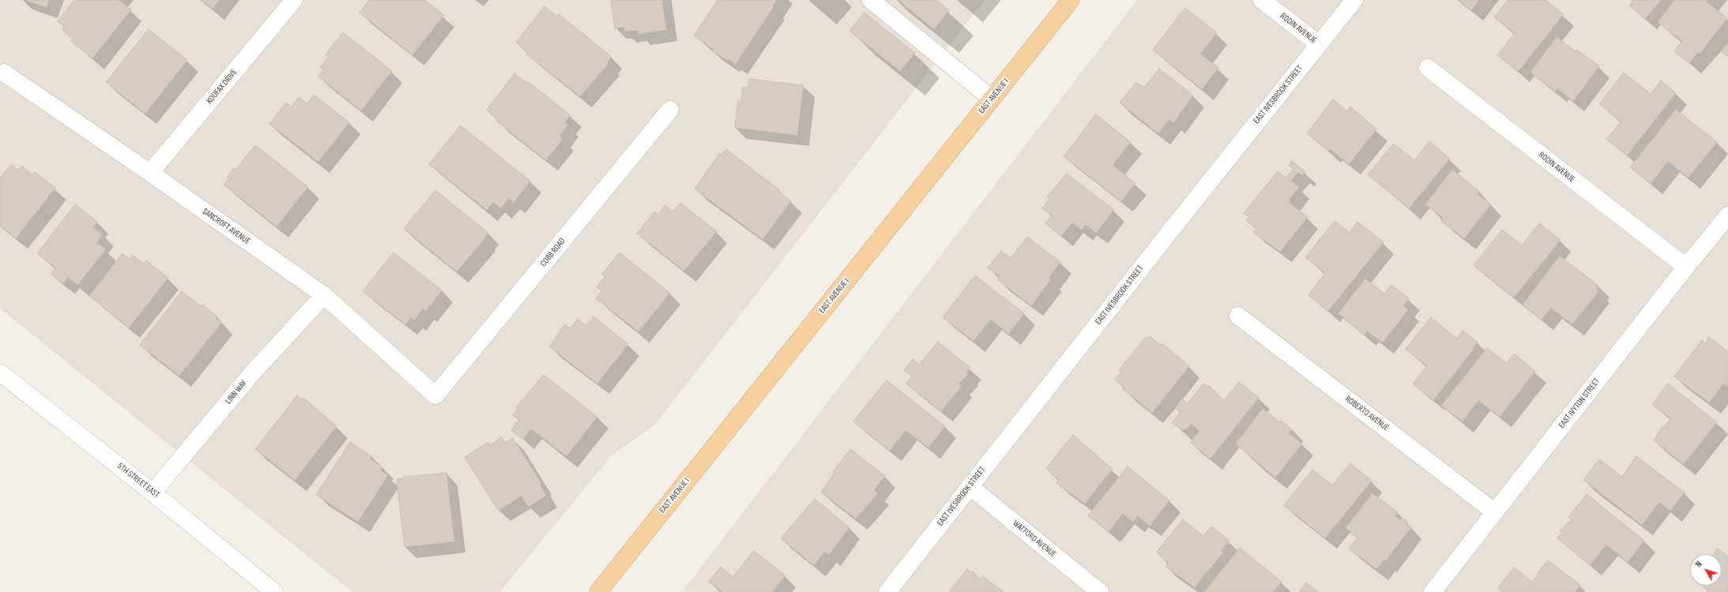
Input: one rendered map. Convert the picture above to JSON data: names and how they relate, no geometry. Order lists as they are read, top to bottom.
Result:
{
  "streets": {
    "main road": ["EAST AVENUE I"],
    "street": [
      "RODIN AVENUE",
      "KOUFAX DRIVE",
      "EAST IVESBROOK STREET",
      "SANCROFT AVENUE",
      "COBB ROAD",
      "LINN WAY",
      "EAST IVYTON STREET",
      "ROBERTO AVENUE",
      "5TH STREET EAST",
      "WATFORD AVENUE"
    ]
  },
  "crossings": [
    ["RODIN AVENUE", "EAST IVESBROOK STREET"],
    ["RODIN AVENUE", "EAST IVYTON STREET"],
    ["KOUFAX DRIVE", "SANCROFT AVENUE"],
    ["EAST IVESBROOK STREET", "WATFORD AVENUE"],
    ["SANCROFT AVENUE", "COBB ROAD"],
    ["SANCROFT AVENUE", "LINN WAY"],
    ["LINN WAY", "5TH STREET EAST"],
    ["EAST IVYTON STREET", "ROBERTO AVENUE"]
  ],
  "north": "top left"
}
